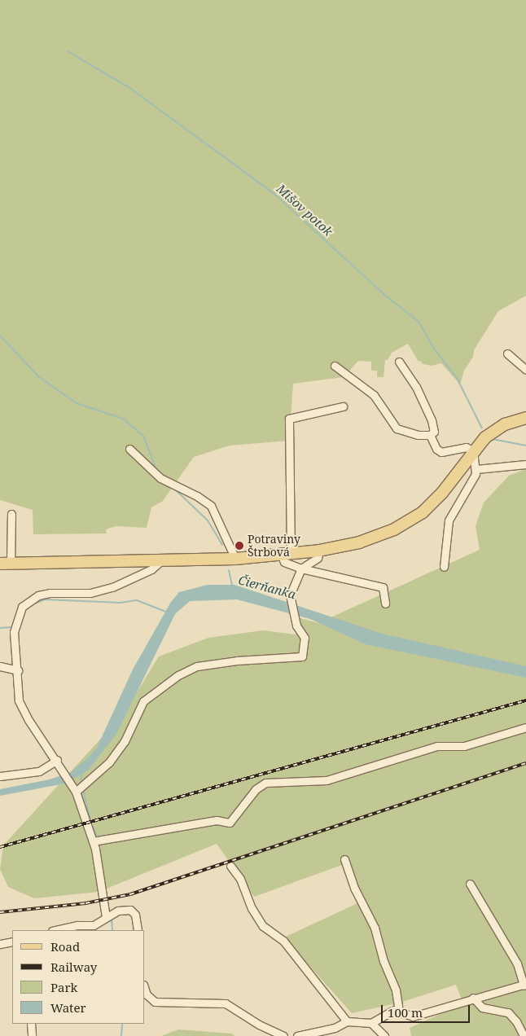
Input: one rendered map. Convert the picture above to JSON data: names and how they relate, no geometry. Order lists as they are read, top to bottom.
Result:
{
  "water": ["Mišov potok", "Čierňanka"],
  "places": ["Potraviny Štrbová"],
  "legend": [
    "Road",
    "Railway",
    "Park",
    "Water"
  ],
  "scale_bar": "100 m"
}
